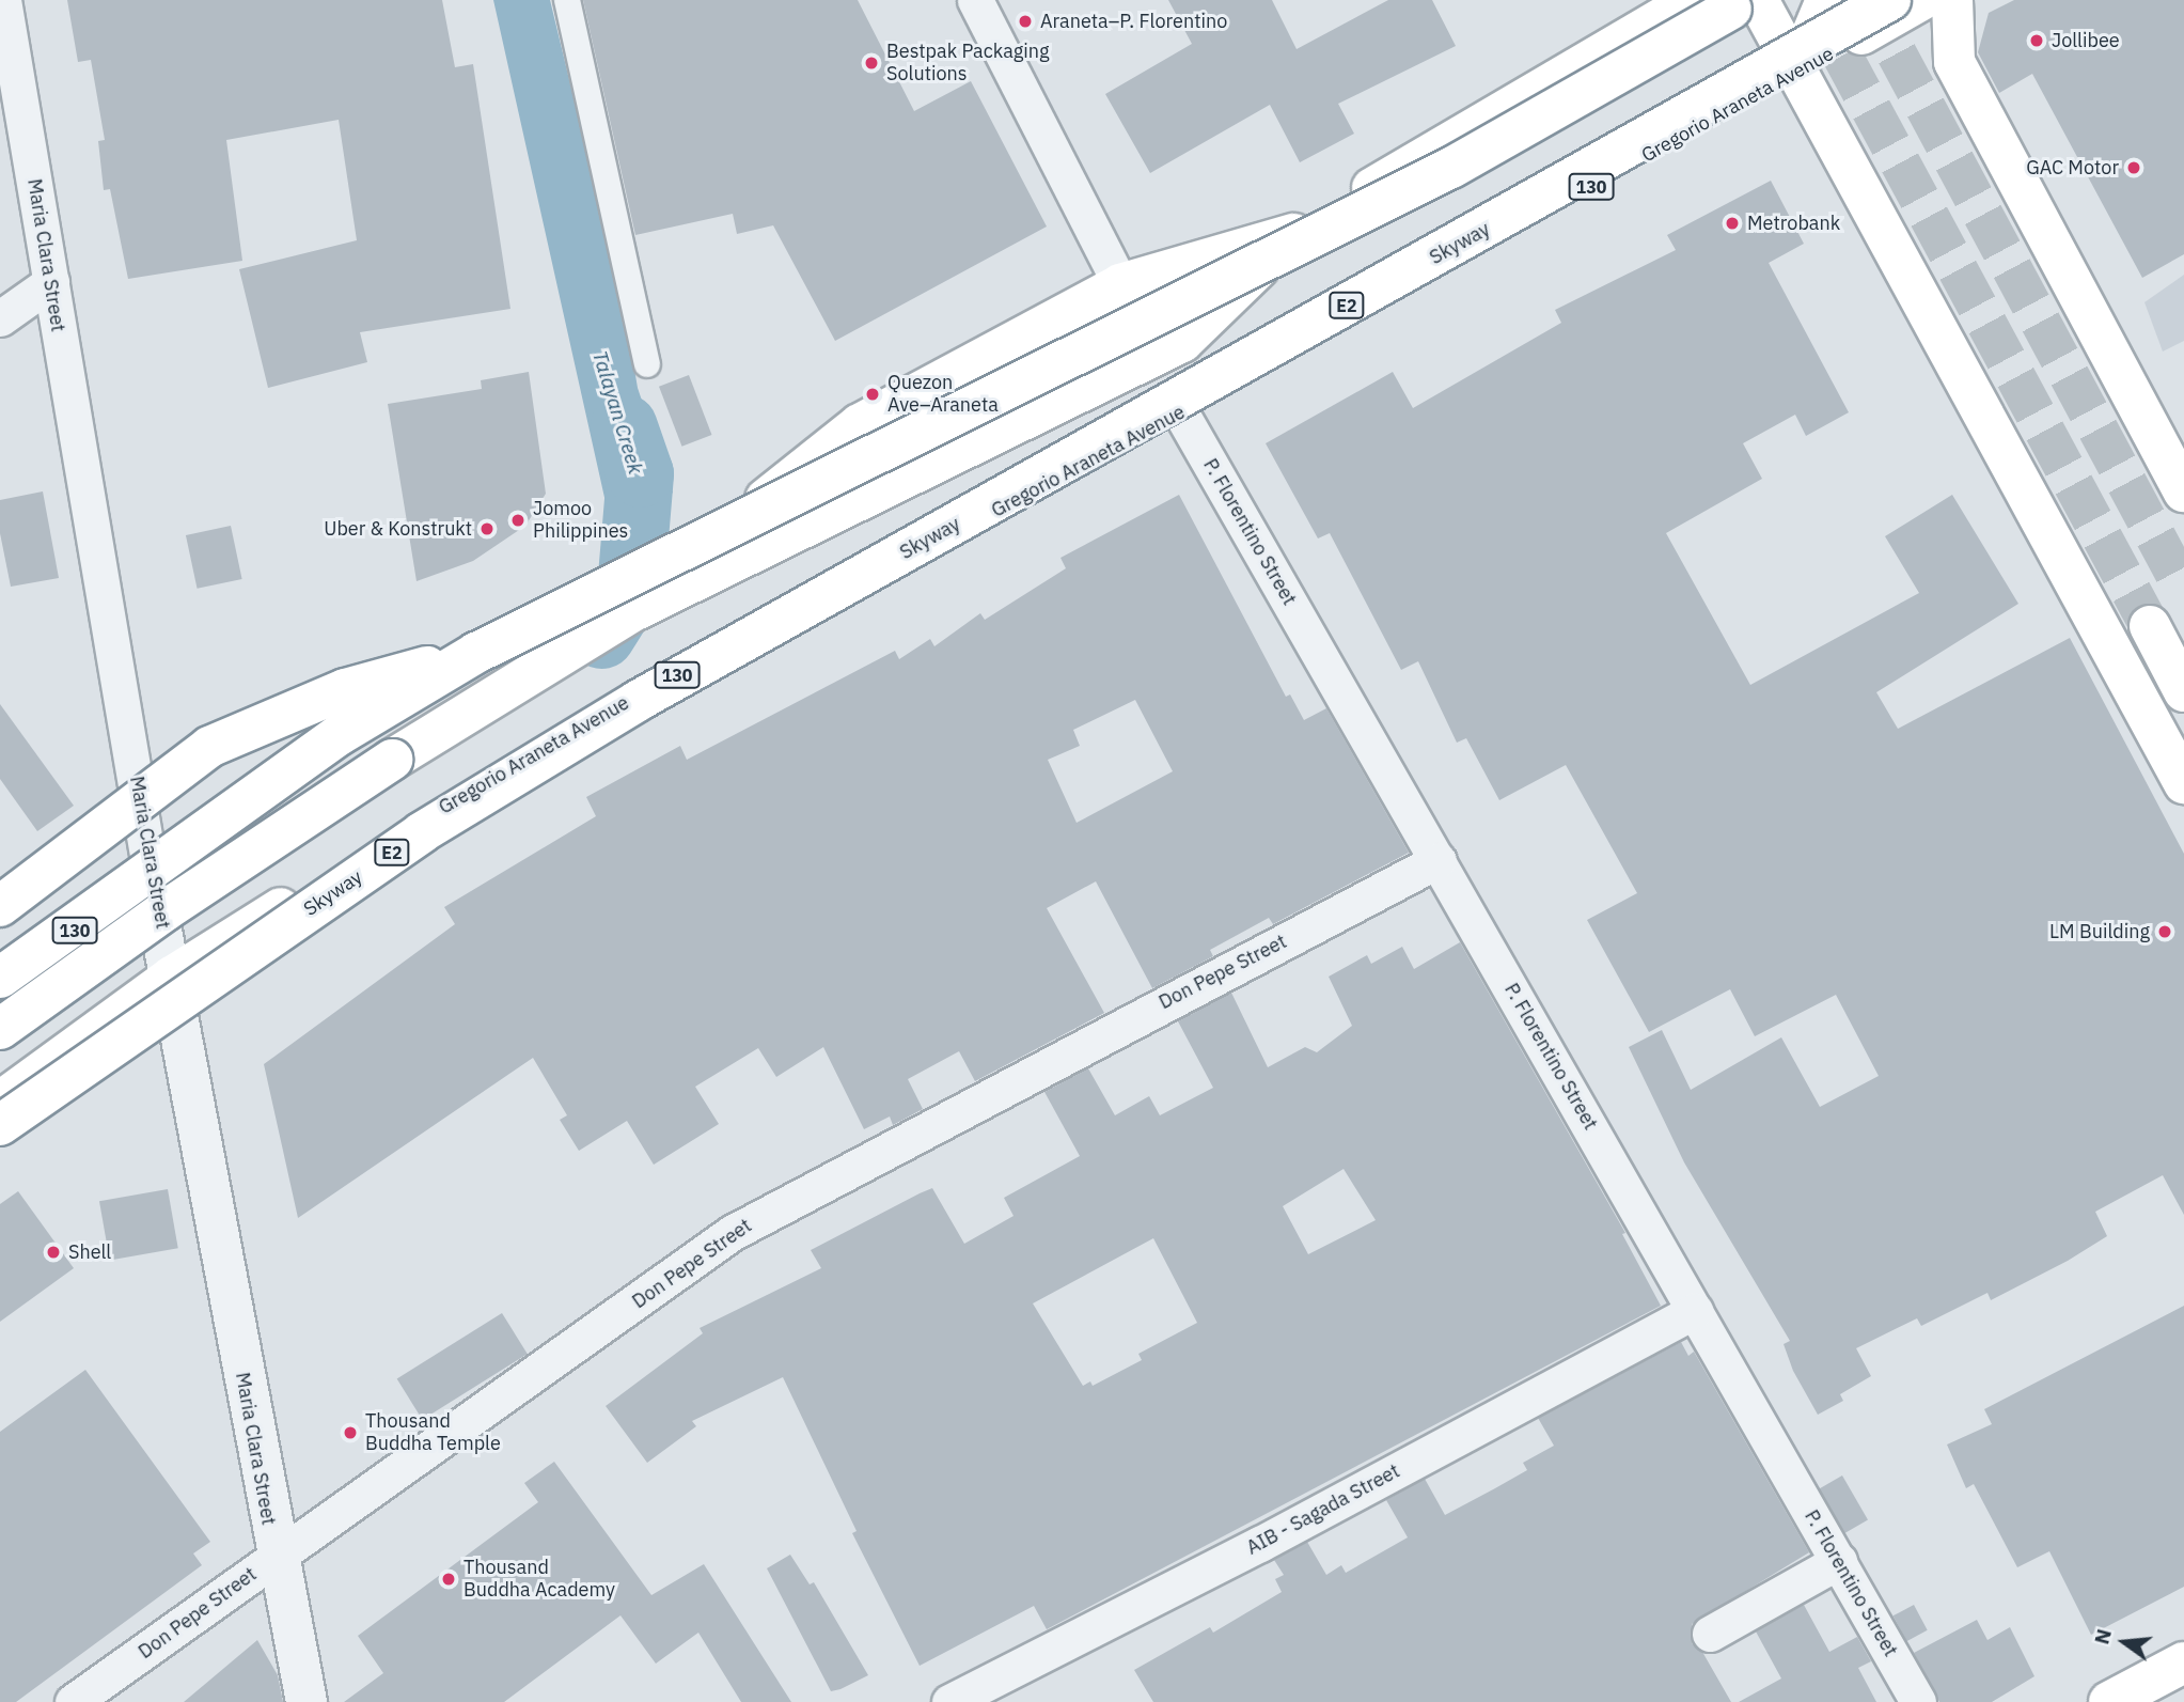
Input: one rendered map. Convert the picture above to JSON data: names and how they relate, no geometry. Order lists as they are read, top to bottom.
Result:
{
  "streets": {
    "main road": [
      "Gregorio Araneta Avenue",
      "130",
      "Skyway",
      "E2"
    ],
    "street": [
      "Maria Clara Street",
      "P. Florentino Street",
      "Don Pepe Street",
      "AIB - Sagada Street"
    ]
  },
  "crossings": [
    ["Gregorio Araneta Avenue", "Skyway"],
    ["Gregorio Araneta Avenue", "Maria Clara Street"],
    ["Gregorio Araneta Avenue", "P. Florentino Street"],
    ["130", "Maria Clara Street"],
    ["Maria Clara Street", "Don Pepe Street"],
    ["P. Florentino Street", "Don Pepe Street"],
    ["P. Florentino Street", "AIB - Sagada Street"]
  ],
  "water": ["Talayan Creek"],
  "places": [
    "Araneta–P. Florentino",
    "Jollibee",
    "Bestpak Packaging Solutions",
    "GAC Motor",
    "Metrobank",
    "Quezon Ave–Araneta",
    "Jomoo Philippines",
    "Uber & Konstrukt",
    "LM Building",
    "Shell",
    "Thousand Buddha Temple",
    "Thousand Buddha Academy"
  ],
  "north": "left"
}
